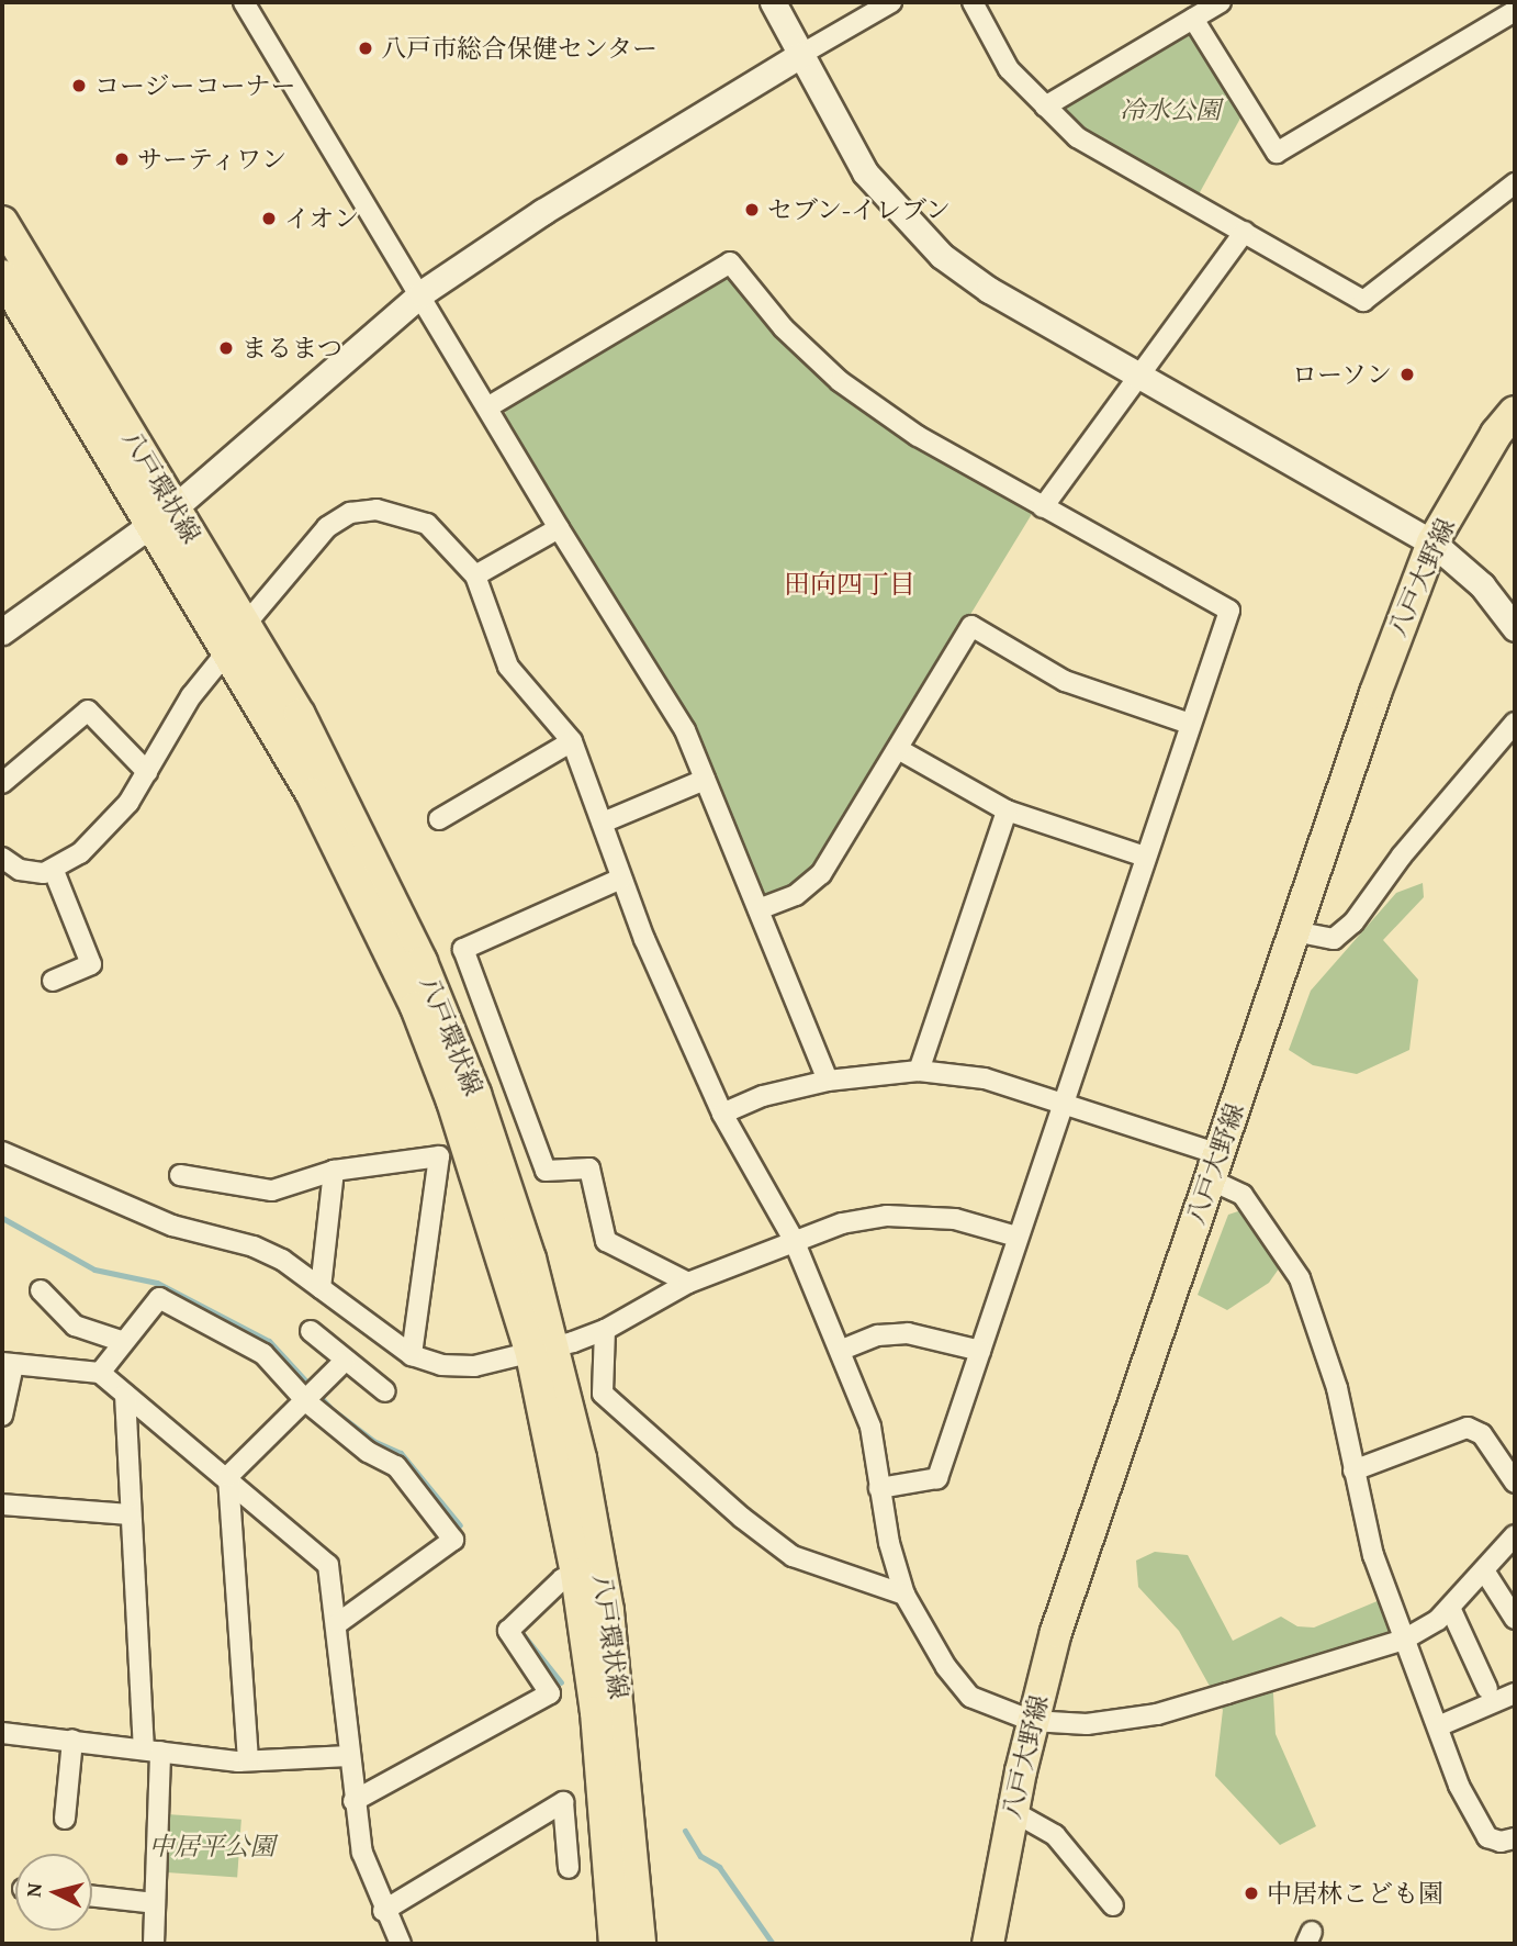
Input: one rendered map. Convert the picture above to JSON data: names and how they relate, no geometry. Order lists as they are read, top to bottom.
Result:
{
  "streets": {
    "main road": ["八戸環状線", "八戸大野線"]
  },
  "districts": ["田向四丁目"],
  "parks": ["冷水公園", "中居平公園"],
  "places": [
    "八戸市総合保健センター",
    "コージーコーナー",
    "サーティワン",
    "セブン-イレブン",
    "イオン",
    "まるまつ",
    "ローソン",
    "中居林こども園"
  ],
  "north": "left"
}
